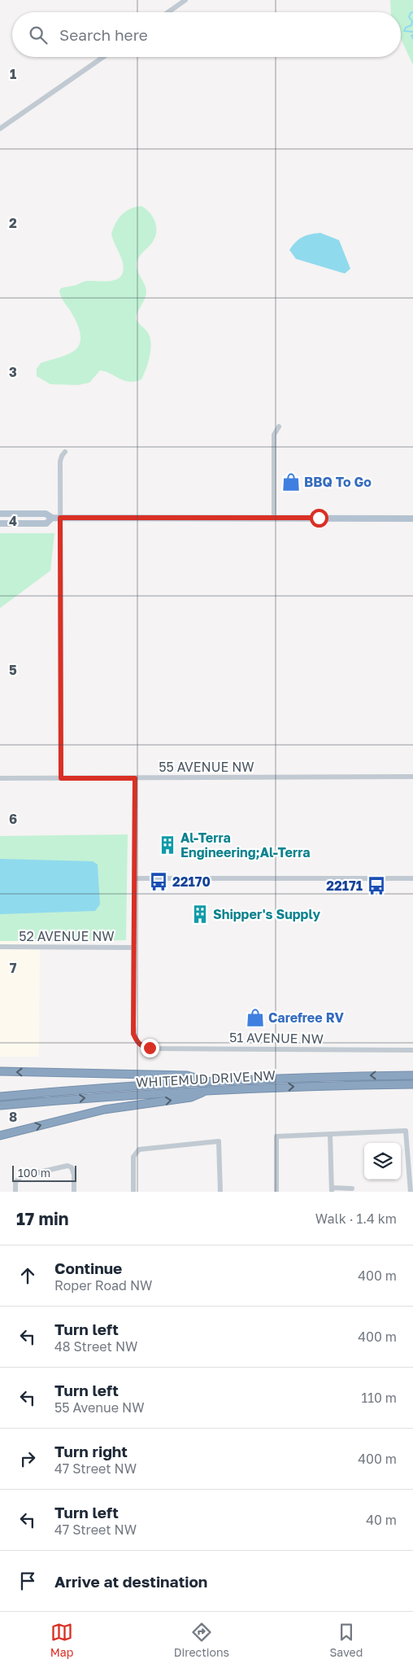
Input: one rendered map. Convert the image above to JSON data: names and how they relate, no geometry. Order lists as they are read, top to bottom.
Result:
{
  "streets": {
    "highway": ["WHITEMUD DRIVE NW"],
    "street": ["55 AVENUE NW", "52 AVENUE NW", "51 AVENUE NW"]
  },
  "crossings": [
    ["52 AVENUE NW", "51 AVENUE NW"]
  ],
  "places": {
    "shop": ["BBQ To Go", "Carefree RV"],
    "building": ["Al-Terra Engineering;Al-Terra", "Shipper's Supply"],
    "bus stop": ["22170", "22171"]
  },
  "scale_bar": "100 m",
  "page": {
    "search": "Search here",
    "scale": "100 m",
    "heading": ["17 min", "Walk · 1.4 km"],
    "list": [
      ["Continue", "Roper Road NW", "400 m"],
      ["Turn left", "48 Street NW", "400 m"],
      ["Turn left", "55 Avenue NW", "110 m"],
      ["Turn right", "47 Street NW", "400 m"],
      ["Turn left", "47 Street NW", "40 m"],
      "Arrive at destination"
    ],
    "nav": ["Map", "Directions", "Saved"]
  },
  "grid": {
    "rows": [
      "1",
      "2",
      "3",
      "4",
      "5",
      "6",
      "7",
      "8"
    ]
  }
}
